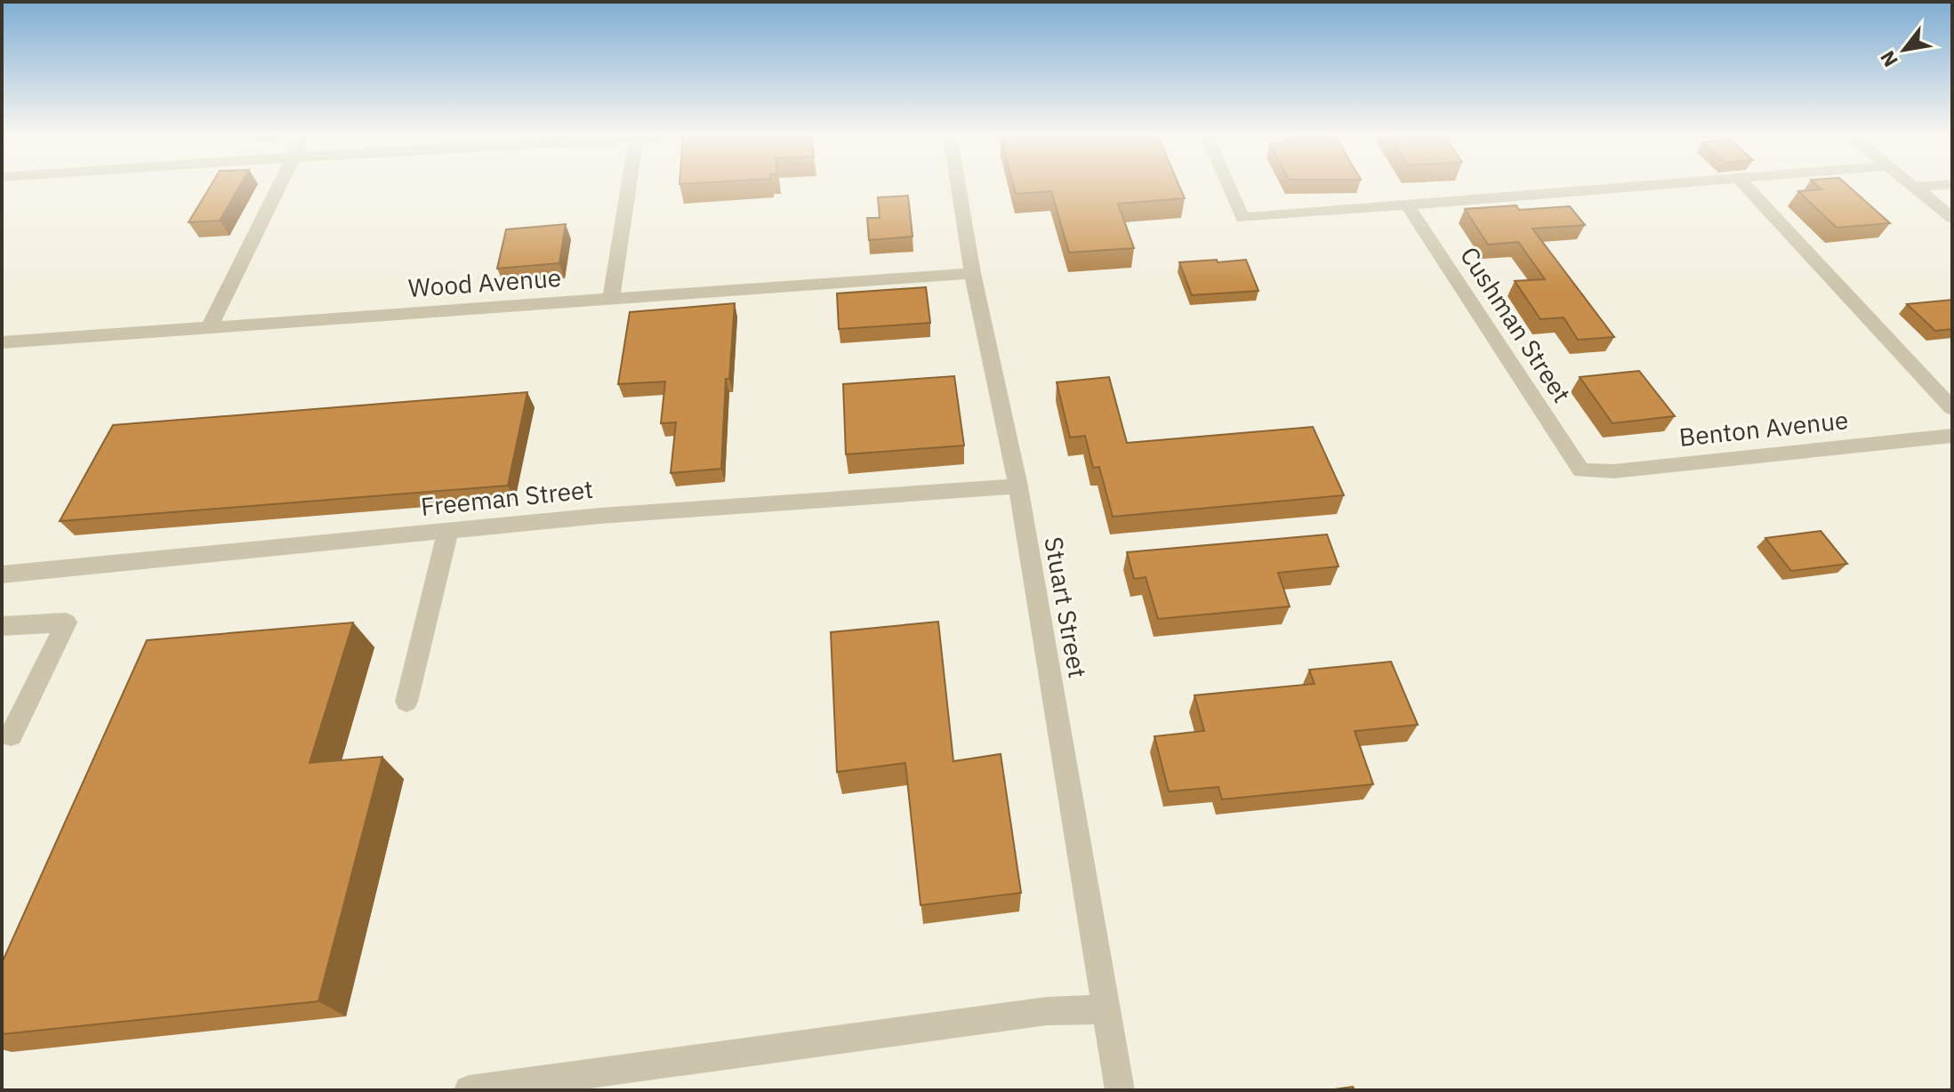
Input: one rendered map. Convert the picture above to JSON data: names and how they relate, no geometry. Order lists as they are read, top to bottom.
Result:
{
  "streets": {
    "street": [
      "Wood Avenue",
      "Cushman Street",
      "Benton Avenue",
      "Freeman Street",
      "Stuart Street"
    ]
  },
  "crossings": [
    ["Wood Avenue", "Stuart Street"],
    ["Cushman Street", "Benton Avenue"],
    ["Freeman Street", "Stuart Street"]
  ],
  "north": "bottom left"
}
